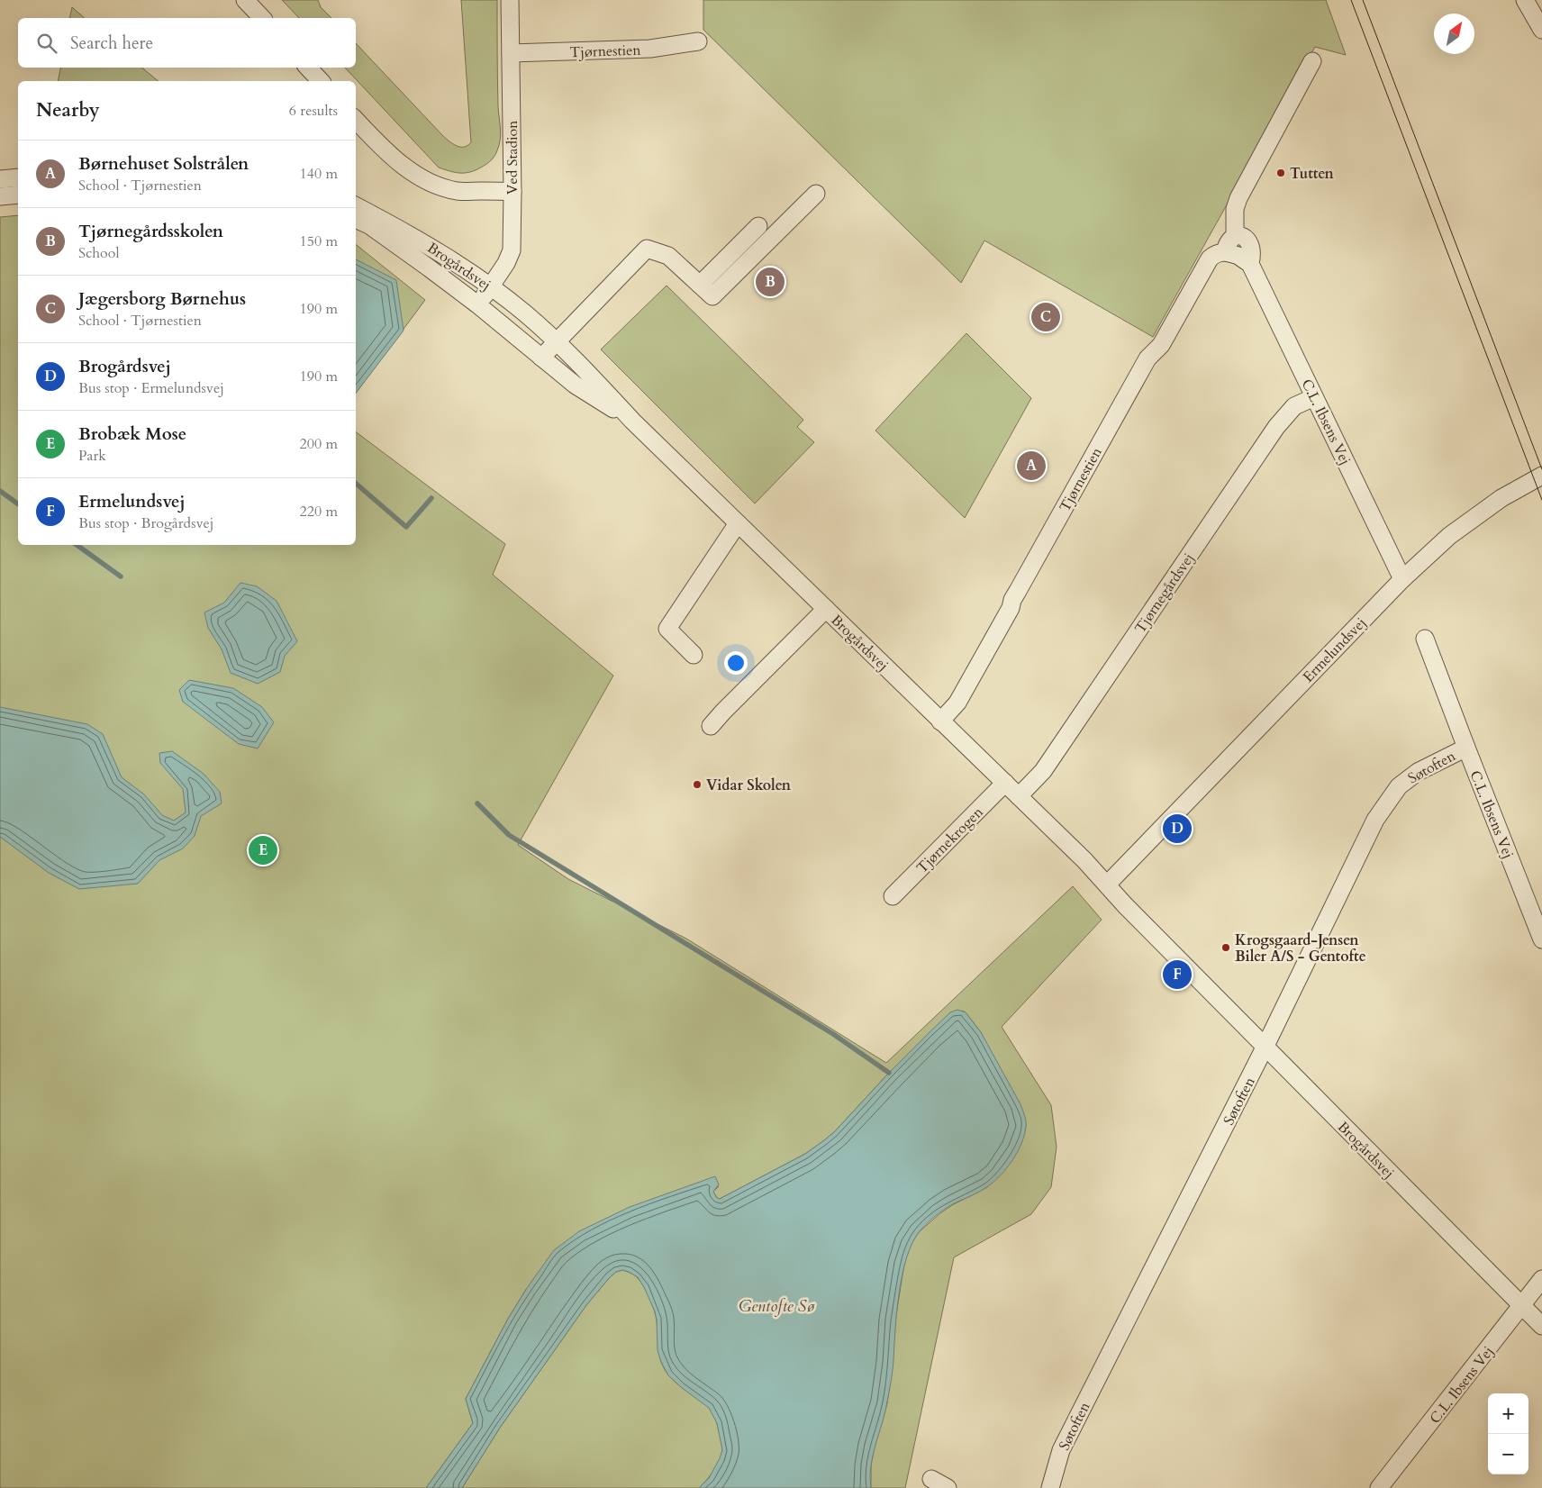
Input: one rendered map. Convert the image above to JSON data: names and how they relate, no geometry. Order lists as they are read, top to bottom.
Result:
{
  "streets": {
    "street": [
      "Tjørnestien",
      "Ved Stadion",
      "Brogårdsvej",
      "C.L. Ibsens Vej",
      "Tjørnegårdsvej",
      "Ermelundsvej",
      "Søtoften",
      "Tjørnekrogen"
    ]
  },
  "crossings": [
    ["Tjørnestien", "Ved Stadion"],
    ["Tjørnestien", "Brogårdsvej"],
    ["Ved Stadion", "Brogårdsvej"],
    ["Brogårdsvej", "C.L. Ibsens Vej"],
    ["Brogårdsvej", "Tjørnegårdsvej"],
    ["Brogårdsvej", "Ermelundsvej"],
    ["Brogårdsvej", "Søtoften"],
    ["Brogårdsvej", "Tjørnekrogen"],
    ["C.L. Ibsens Vej", "Tjørnegårdsvej"],
    ["C.L. Ibsens Vej", "Ermelundsvej"],
    ["C.L. Ibsens Vej", "Søtoften"]
  ],
  "water": ["Gentofte Sø"],
  "places": ["Tutten", "Vidar Skolen", "Krogsgaard-Jensen Biler A/S - Gentofte"],
  "north": "top right",
  "page": {
    "search": "Search here",
    "heading": ["Nearby", "6 results"],
    "list": [
      {
        "mark": "A",
        "name": "Børnehuset Solstrålen",
        "note": "School · Tjørnestien",
        "value": "140 m"
      },
      {
        "mark": "B",
        "name": "Tjørnegårdsskolen",
        "note": "School",
        "value": "150 m"
      },
      {
        "mark": "C",
        "name": "Jægersborg Børnehus",
        "note": "School · Tjørnestien",
        "value": "190 m"
      },
      {
        "mark": "D",
        "name": "Brogårdsvej",
        "note": "Bus stop · Ermelundsvej",
        "value": "190 m"
      },
      {
        "mark": "E",
        "name": "Brobæk Mose",
        "note": "Park",
        "value": "200 m"
      },
      {
        "mark": "F",
        "name": "Ermelundsvej",
        "note": "Bus stop · Brogårdsvej",
        "value": "220 m"
      }
    ],
    "pins": [
      "B",
      "C",
      "A",
      "D",
      "E",
      "F"
    ],
    "map_buttons": ["+", "−"]
  }
}
